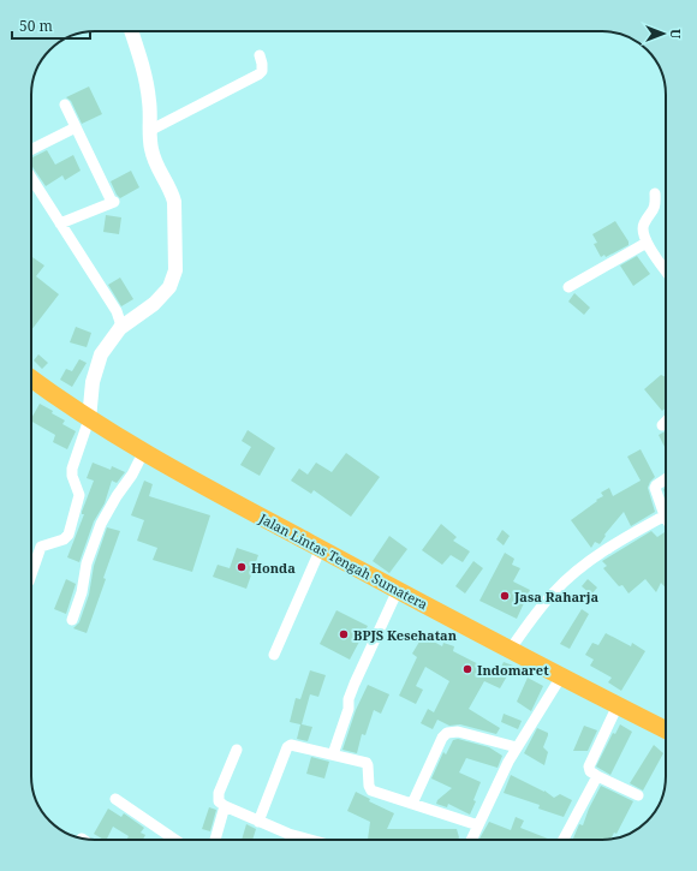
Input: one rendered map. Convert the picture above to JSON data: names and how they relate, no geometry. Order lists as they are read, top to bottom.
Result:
{
  "streets": {
    "highway": ["Jalan Lintas Tengah Sumatera"]
  },
  "places": [
    "Honda",
    "Jasa Raharja",
    "BPJS Kesehatan",
    "Indomaret"
  ],
  "scale_bar": "50 m",
  "north": "right"
}
